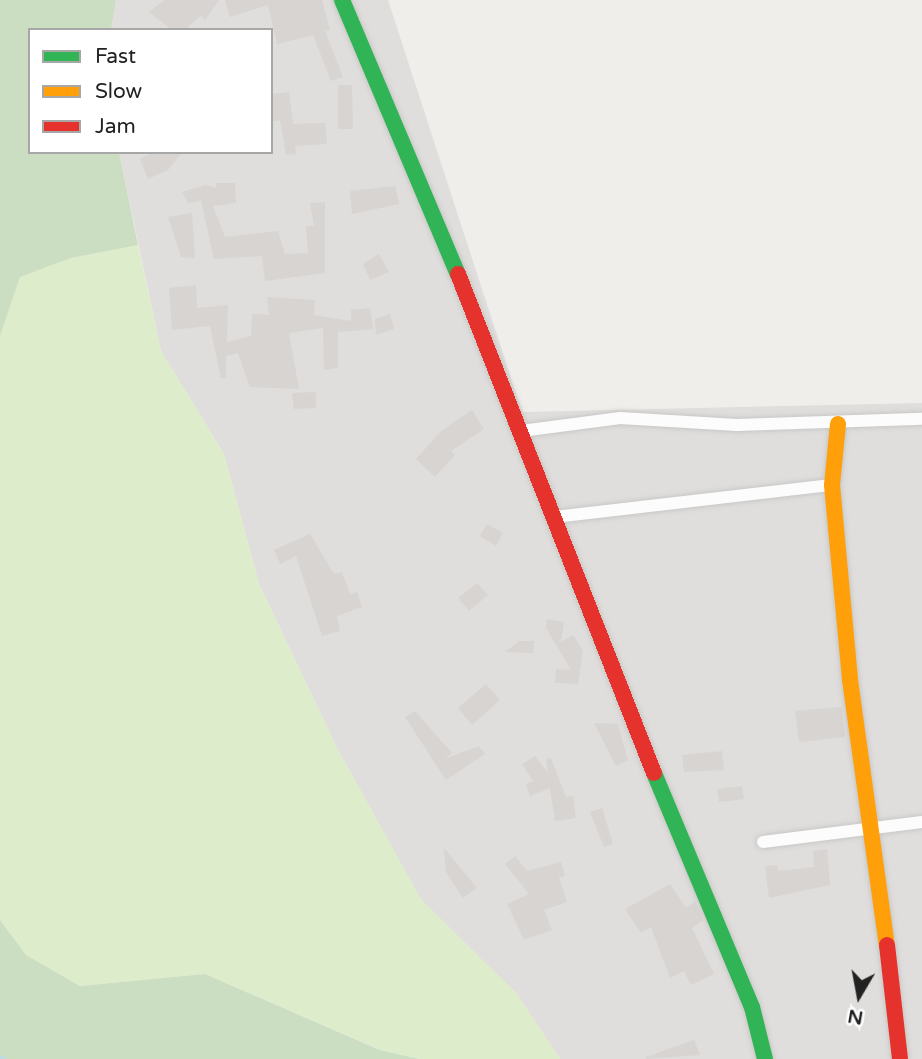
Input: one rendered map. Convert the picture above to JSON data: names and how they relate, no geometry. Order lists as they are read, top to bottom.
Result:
{
  "legend": ["Fast", "Slow", "Jam"],
  "north": "bottom"
}
